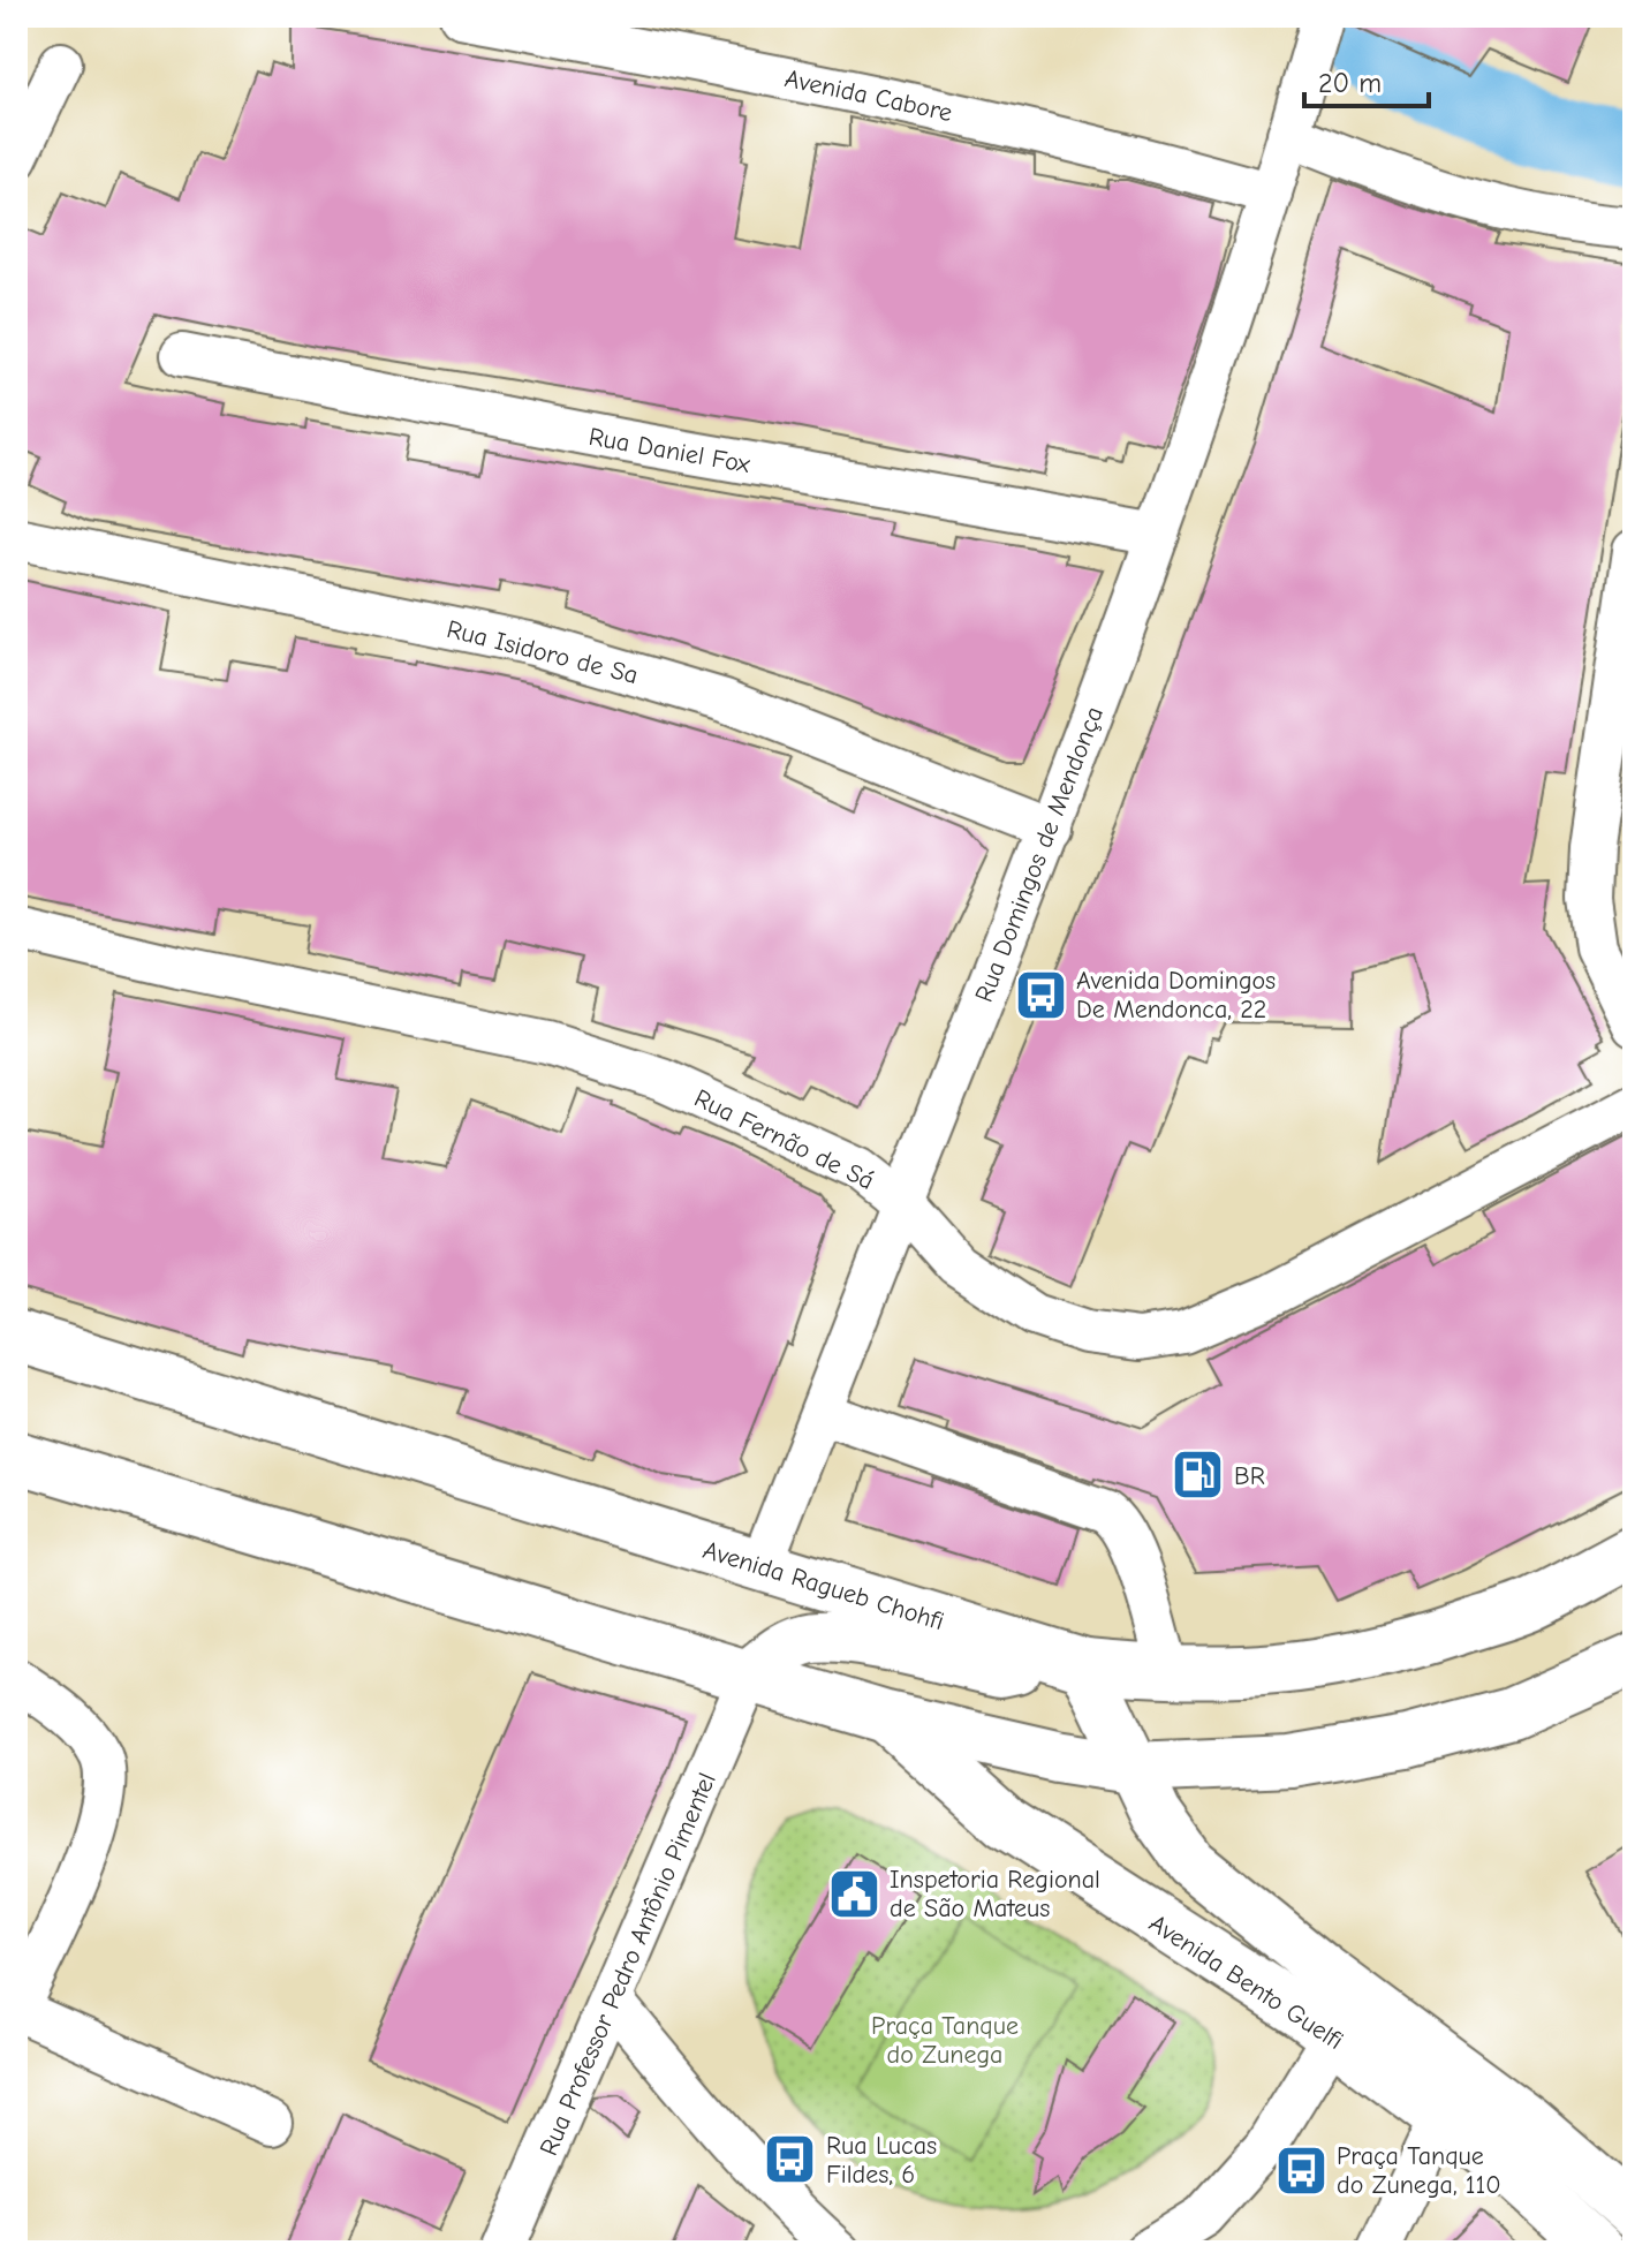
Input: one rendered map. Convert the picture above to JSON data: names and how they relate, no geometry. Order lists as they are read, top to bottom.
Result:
{
  "streets": {
    "main road": ["Avenida Ragueb Chohfi", "Avenida Bento Guelfi"],
    "street": [
      "Avenida Cabore",
      "Rua Daniel Fox",
      "Rua Isidoro de Sa",
      "Rua Domingos de Mendonça",
      "Rua Fernão de Sá",
      "Rua Professor Pedro Antônio Pimentel"
    ]
  },
  "crossings": [
    ["Avenida Cabore", "Rua Domingos de Mendonça"],
    ["Rua Daniel Fox", "Rua Domingos de Mendonça"],
    ["Rua Isidoro de Sa", "Rua Domingos de Mendonça"],
    ["Rua Domingos de Mendonça", "Rua Fernão de Sá"],
    ["Rua Domingos de Mendonça", "Avenida Ragueb Chohfi"],
    ["Avenida Ragueb Chohfi", "Avenida Bento Guelfi"]
  ],
  "parks": ["Praça Tanque do Zunega"],
  "places": {
    "bus stop": ["Avenida Domingos De Mendonca, 22", "Rua Lucas Fildes, 6", "Praça Tanque do Zunega, 110"],
    "fuel station": ["BR"],
    "public building": ["Inspetoria Regional de São Mateus"]
  },
  "scale_bar": "20 m"
}
